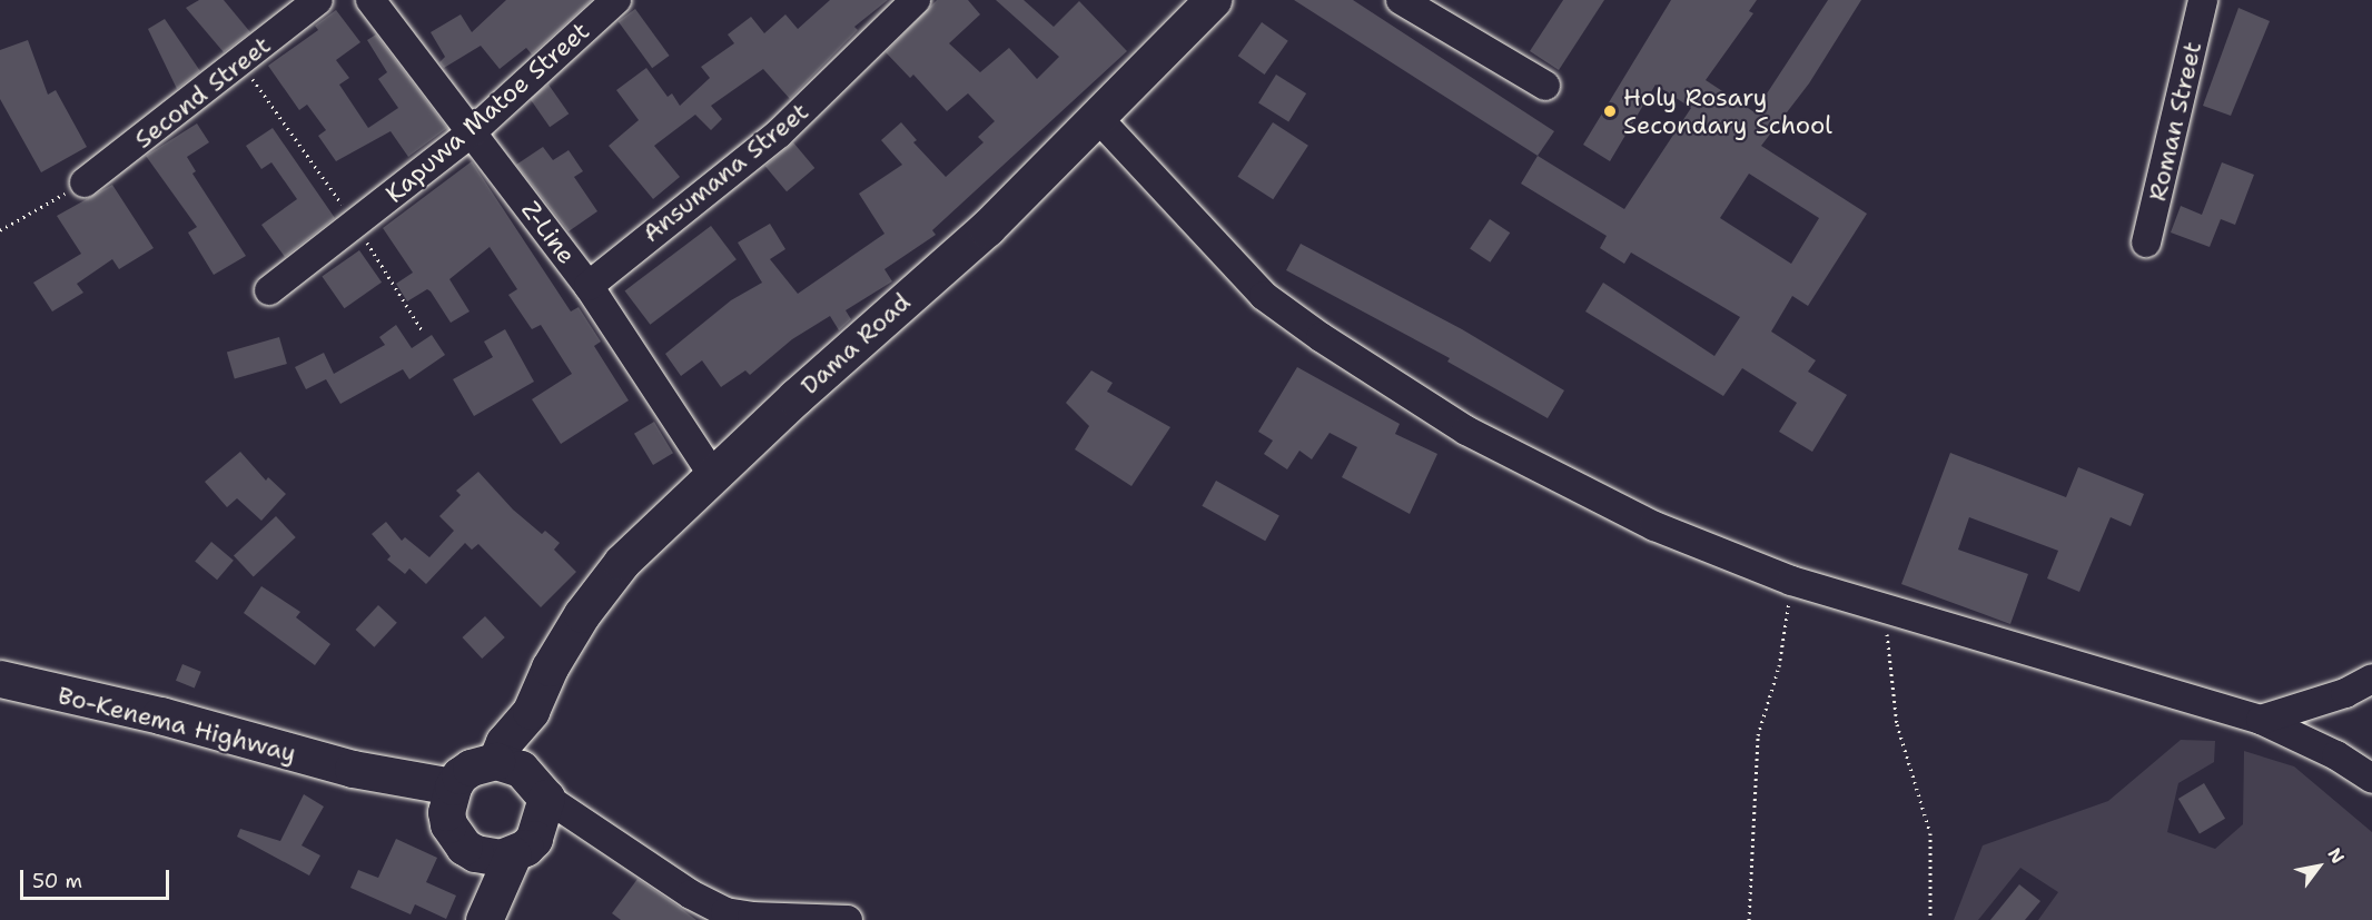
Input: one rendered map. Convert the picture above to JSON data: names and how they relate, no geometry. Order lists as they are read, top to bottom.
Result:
{
  "streets": {
    "highway": ["Dama Road", "Bo-Kenema Highway"],
    "street": [
      "Second Street",
      "Kapuwa Matoe Street",
      "Roman Street",
      "Ansumana Street",
      "Z-Line"
    ]
  },
  "crossings": [
    ["Kapuwa Matoe Street", "Z-Line"],
    ["Ansumana Street", "Z-Line"],
    ["Z-Line", "Dama Road"]
  ],
  "places": ["Holy Rosary Secondary School"],
  "scale_bar": "50 m",
  "north": "top right"
}
